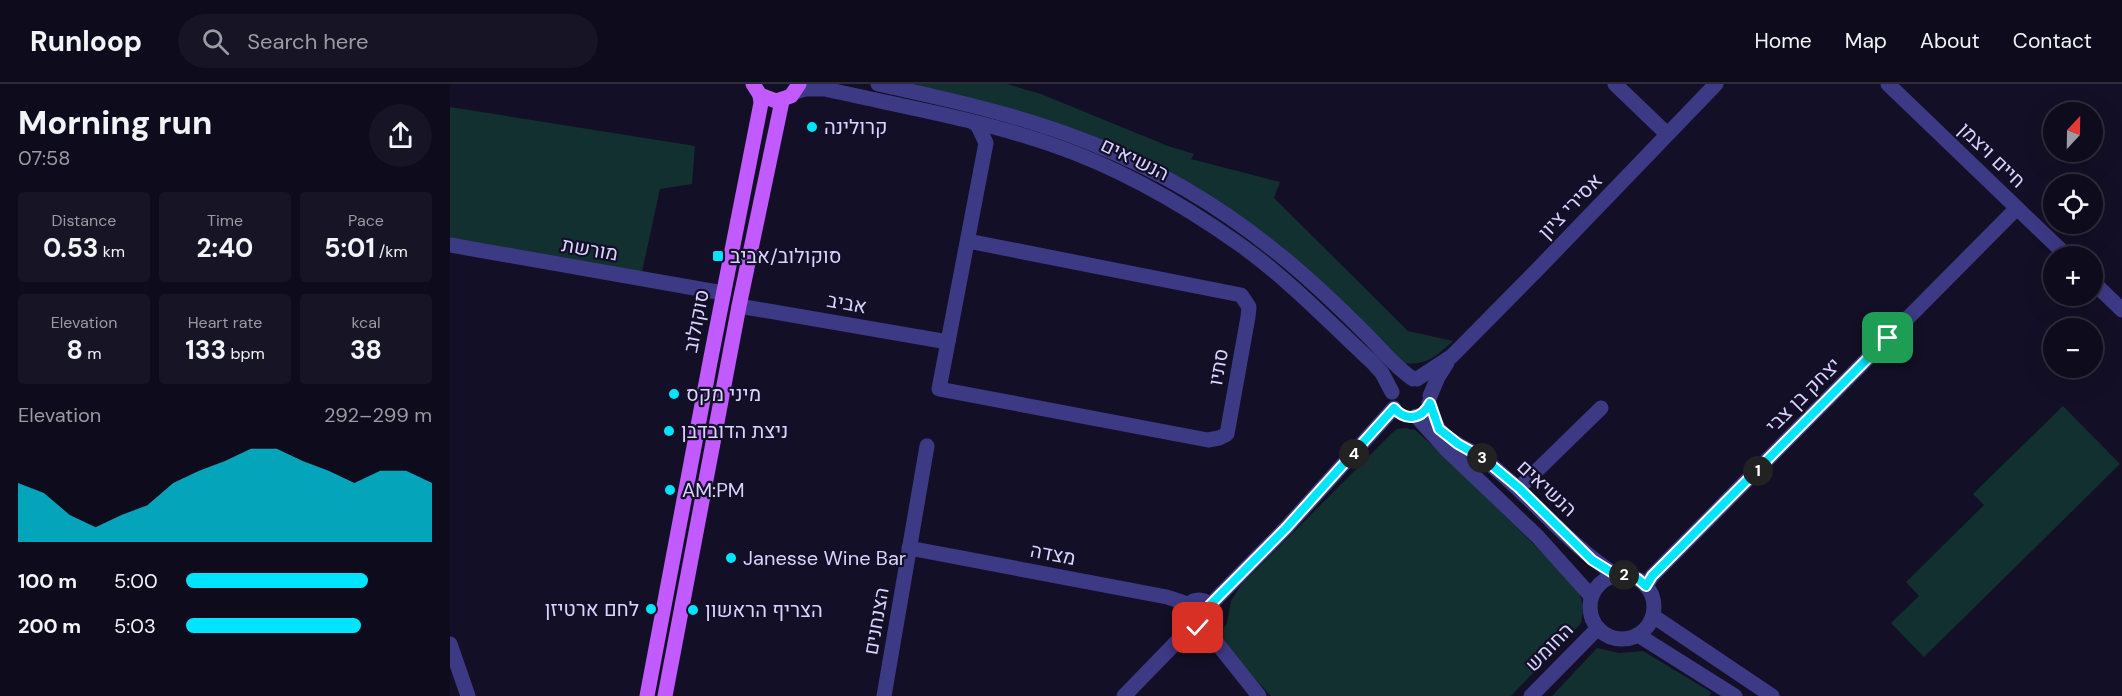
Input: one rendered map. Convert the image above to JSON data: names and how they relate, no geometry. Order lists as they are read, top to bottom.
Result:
{
  "streets": {
    "main road": ["סוקולוב"],
    "street": [
      "חיים ויצמן",
      "הנשיאים",
      "אסירי ציון",
      "מורשת",
      "אביב",
      "סתיו",
      "יצחק בן צבי",
      "מצדה",
      "הצנחנים",
      "החומש"
    ]
  },
  "crossings": [
    ["חיים ויצמן", "יצחק בן צבי"],
    ["הנשיאים", "אסירי ציון"],
    ["הנשיאים", "סוקולוב"],
    ["הנשיאים", "יצחק בן צבי"],
    ["הנשיאים", "החומש"],
    ["מורשת", "סוקולוב"],
    ["אביב", "סוקולוב"],
    ["אביב", "סתיו"],
    ["יצחק בן צבי", "החומש"],
    ["מצדה", "הצנחנים"]
  ],
  "places": {
    "other": [
      "קרולינה",
      "מיני מקס",
      "ניצת הדובדבן",
      "AM:PM",
      "Janesse Wine Bar",
      "לחם ארטיזן",
      "הצריף הראשון"
    ],
    "transit": ["סוקולוב/אביב"]
  },
  "north": "top",
  "page": {
    "header": "Runloop",
    "search": "Search here",
    "nav": [
      "Home",
      "Map",
      "About",
      "Contact"
    ],
    "heading": ["Morning run", "07:58"],
    "map_buttons": ["+", "−"],
    "stats": [
      ["Distance", "0.53 km"],
      ["Time", "2:40"],
      ["Pace", "5:01 /km"],
      ["Elevation", "8 m"],
      ["Heart rate", "133 bpm"],
      ["kcal", "38"]
    ],
    "chart": ["Elevation", "292–299 m"],
    "pins": [
      "4",
      "3",
      "1",
      "2"
    ],
    "list": [
      {
        "name": "100 m",
        "note": "5:00"
      },
      {
        "name": "200 m",
        "note": "5:03"
      }
    ]
  }
}
